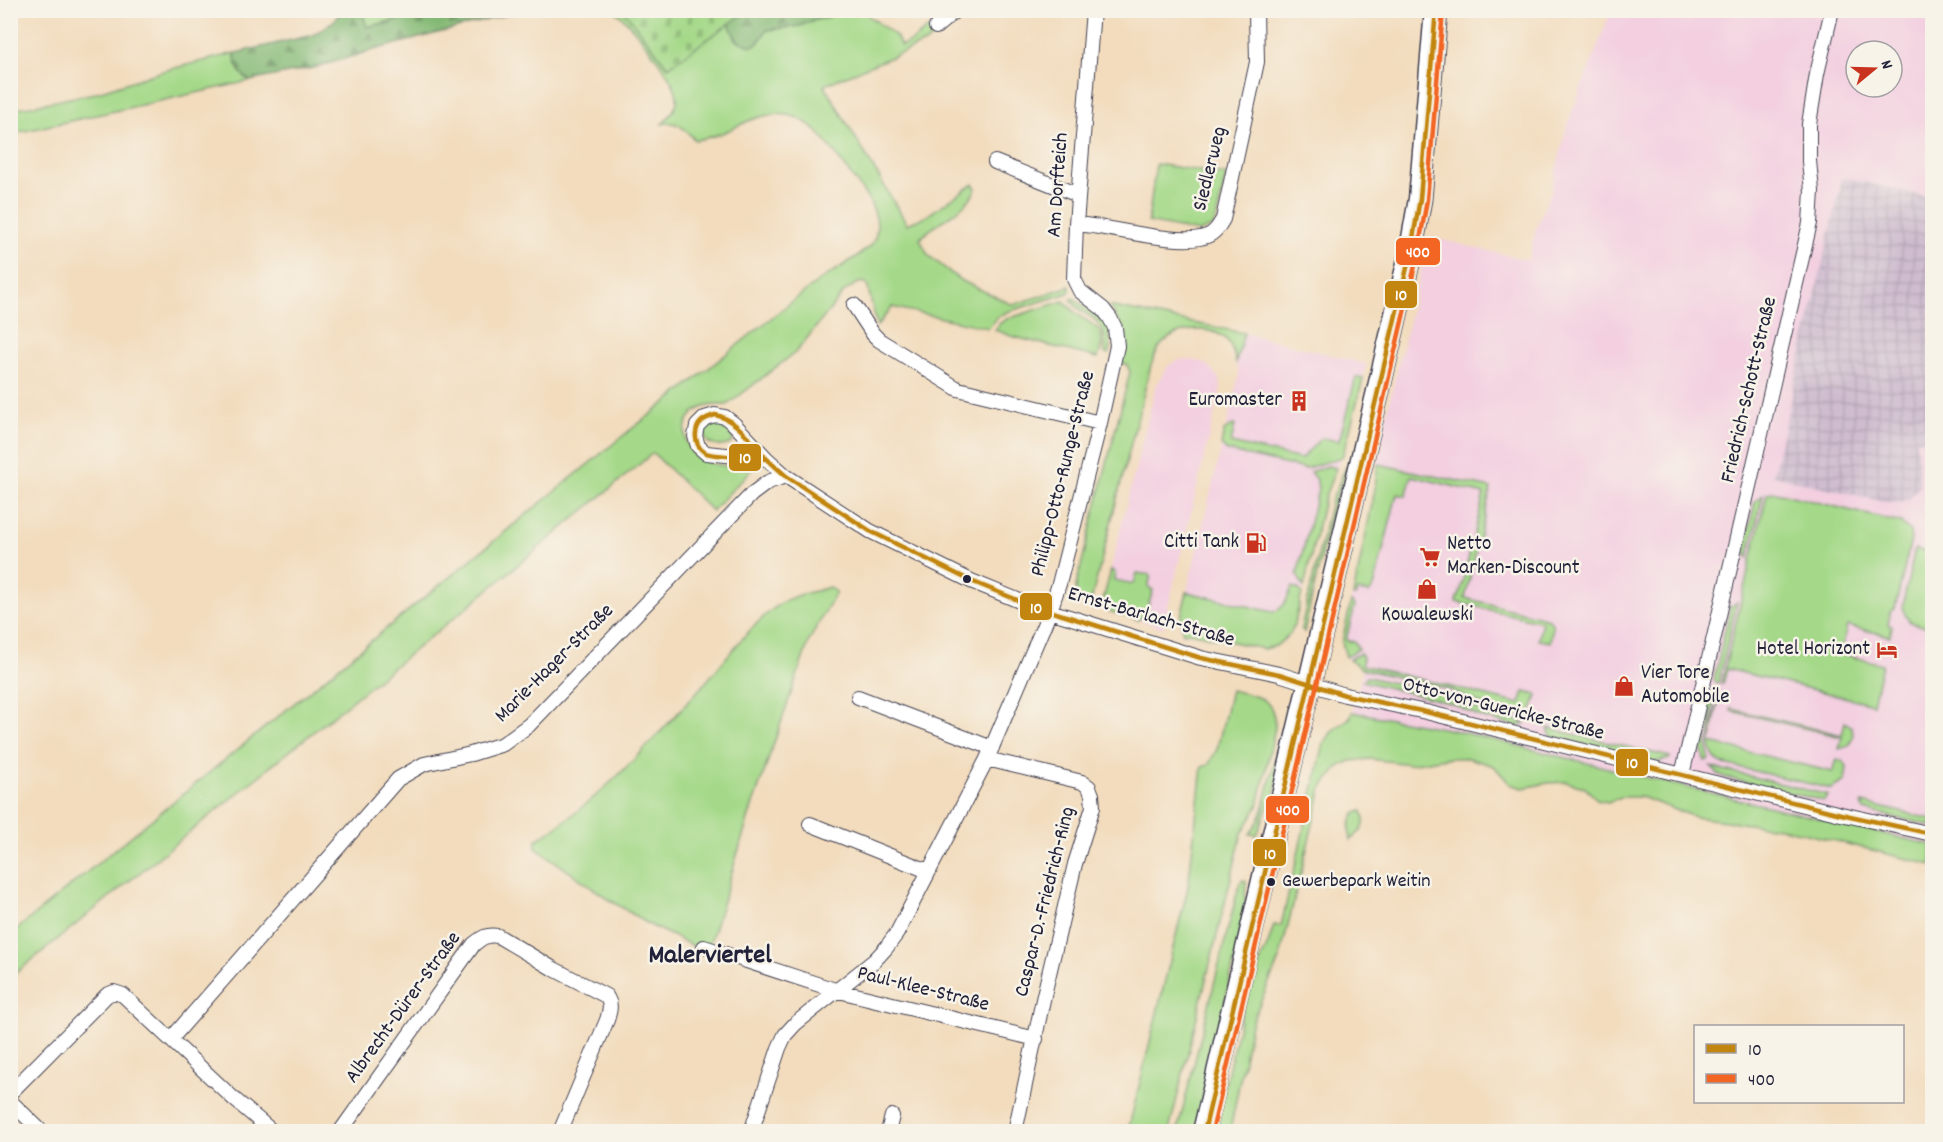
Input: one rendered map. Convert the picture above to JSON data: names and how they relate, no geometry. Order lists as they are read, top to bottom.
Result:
{
  "streets": {
    "street": [
      "Siedlerweg",
      "Am Dorfteich",
      "Friedrich-Schott-Straße",
      "Philipp-Otto-Runge-Straße",
      "Ernst-Barlach-Straße",
      "Marie-Hager-Straße",
      "Otto-von-Guericke-Straße",
      "Caspar-D.-Friedrich-Ring",
      "Paul-Klee-Straße",
      "Albrecht-Dürer-Straße"
    ]
  },
  "crossings": [
    ["Siedlerweg", "Am Dorfteich"],
    ["Am Dorfteich", "Philipp-Otto-Runge-Straße"],
    ["Friedrich-Schott-Straße", "Otto-von-Guericke-Straße"],
    ["Philipp-Otto-Runge-Straße", "Ernst-Barlach-Straße"],
    ["Ernst-Barlach-Straße", "Marie-Hager-Straße"],
    ["Ernst-Barlach-Straße", "Otto-von-Guericke-Straße"],
    ["Caspar-D.-Friedrich-Ring", "Paul-Klee-Straße"]
  ],
  "districts": ["Malerviertel"],
  "places": {
    "building": ["Euromaster"],
    "fuel station": ["Citti Tank"],
    "supermarket": ["Netto Marken-Discount"],
    "shop": ["Kowalewski", "Vier Tore Automobile"],
    "hotel": ["Hotel Horizont"],
    "other": ["Gewerbepark Weitin"]
  },
  "lines": ["transit line 10", "transit line 400"],
  "legend": ["10", "400"],
  "north": "right"
}
